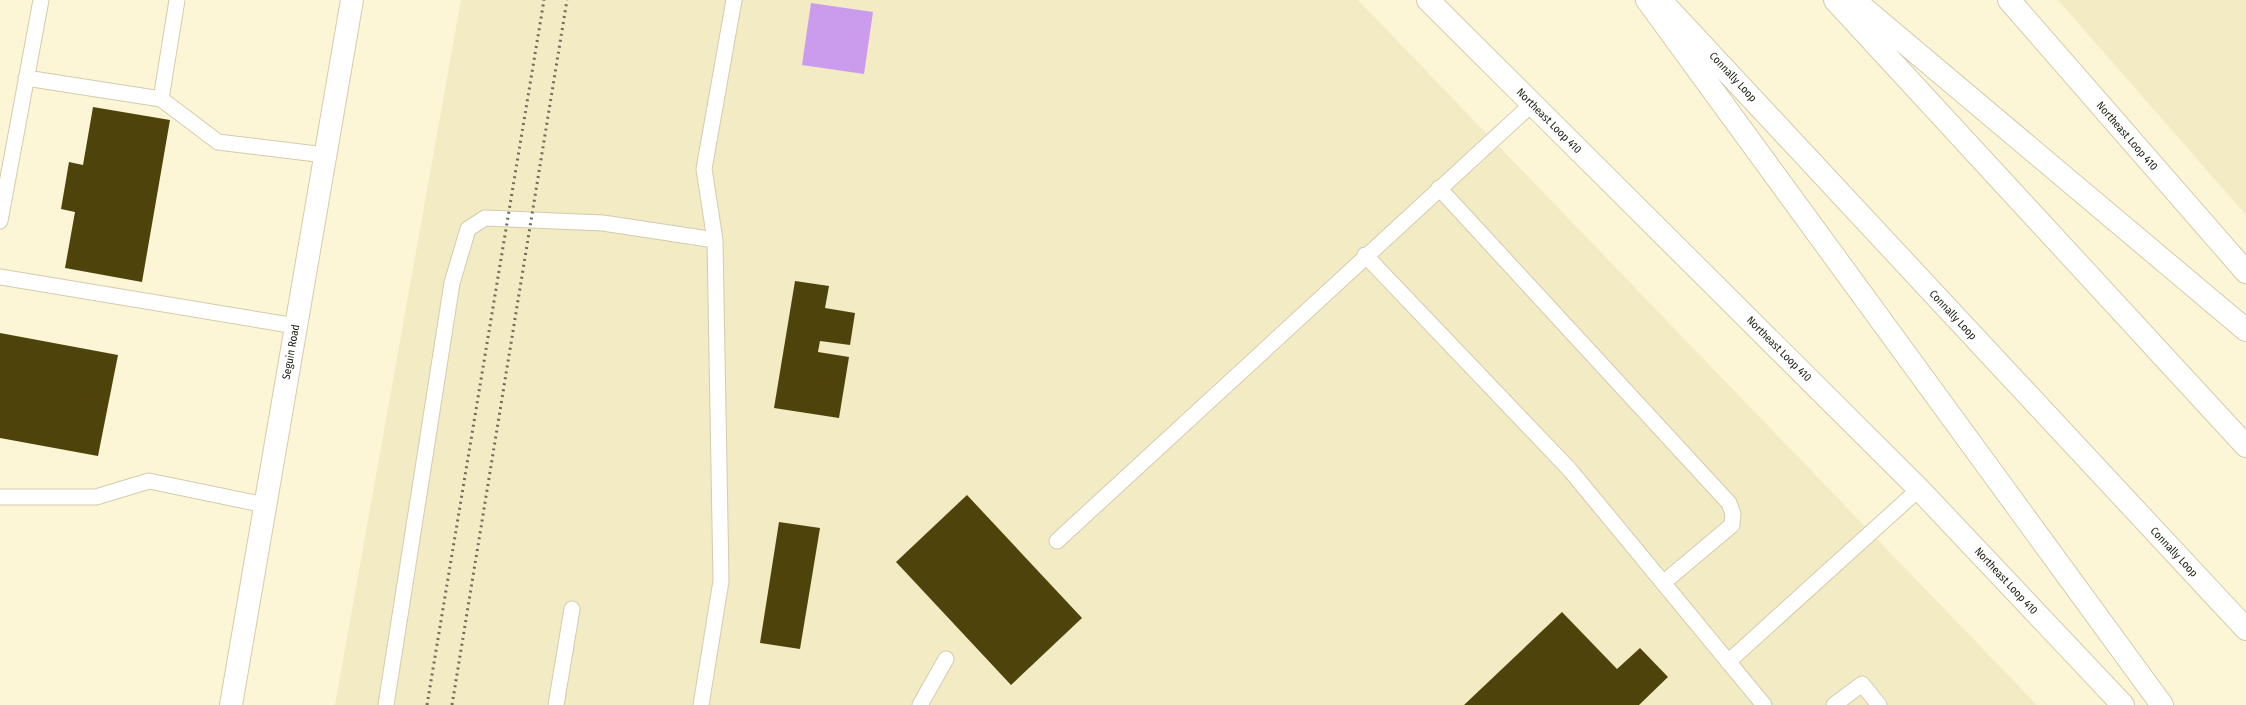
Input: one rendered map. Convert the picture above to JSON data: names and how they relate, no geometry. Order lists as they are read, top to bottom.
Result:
{
  "streets": {
    "main road": ["Connally Loop", "Northeast Loop 410", "Seguin Road"]
  }
}
